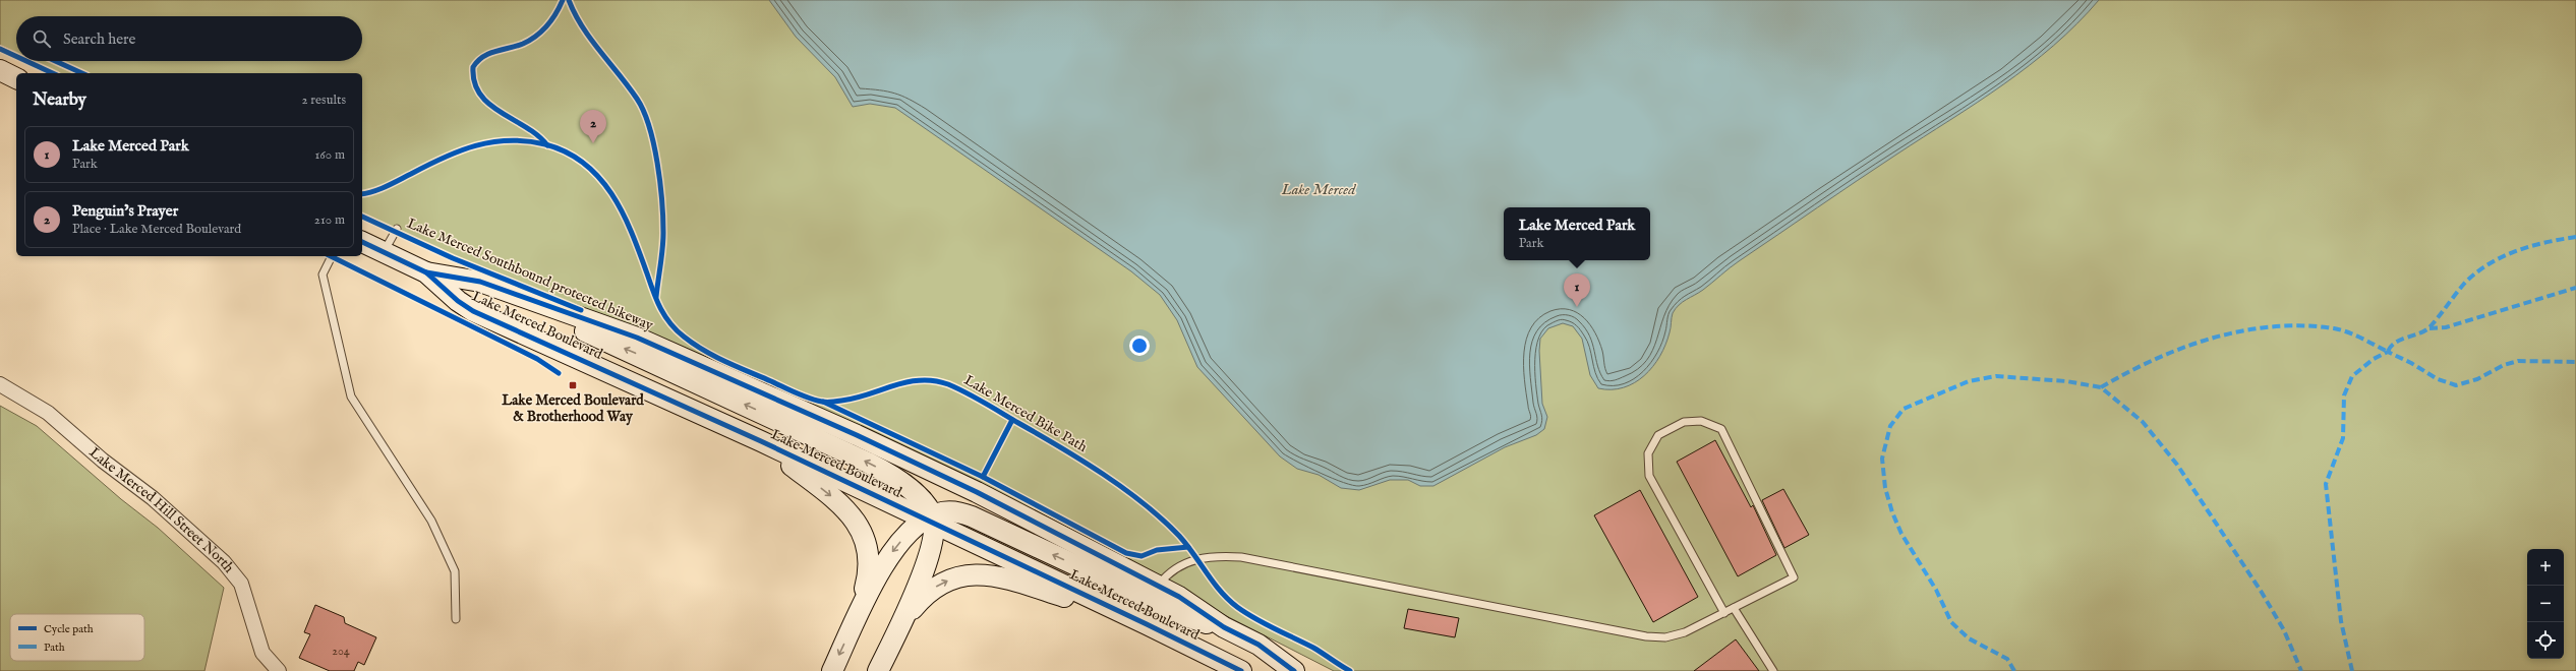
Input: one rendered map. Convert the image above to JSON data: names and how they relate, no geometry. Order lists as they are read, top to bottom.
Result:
{
  "streets": {
    "main road": ["Lake Merced Boulevard"],
    "street": ["Lake Merced Hill Street North"],
    "cycle path": ["Lake Merced Southbound protected bikeway", "Lake Merced Bike Path"]
  },
  "water": ["Lake Merced"],
  "places": {
    "transit": ["Lake Merced Boulevard & Brotherhood Way"]
  },
  "house_numbers": ["204"],
  "legend": ["Cycle path", "Path"],
  "page": {
    "search": "Search here",
    "heading": ["Nearby", "2 results"],
    "pins": ["2", "1"],
    "list": [
      {
        "mark": "1",
        "name": "Lake Merced Park",
        "note": "Park",
        "value": "160 m"
      },
      {
        "mark": "2",
        "name": "Penguin’s Prayer",
        "note": "Place · Lake Merced Boulevard",
        "value": "210 m"
      }
    ],
    "popup": ["Lake Merced Park", "Park"],
    "map_buttons": ["+", "−"]
  }
}
